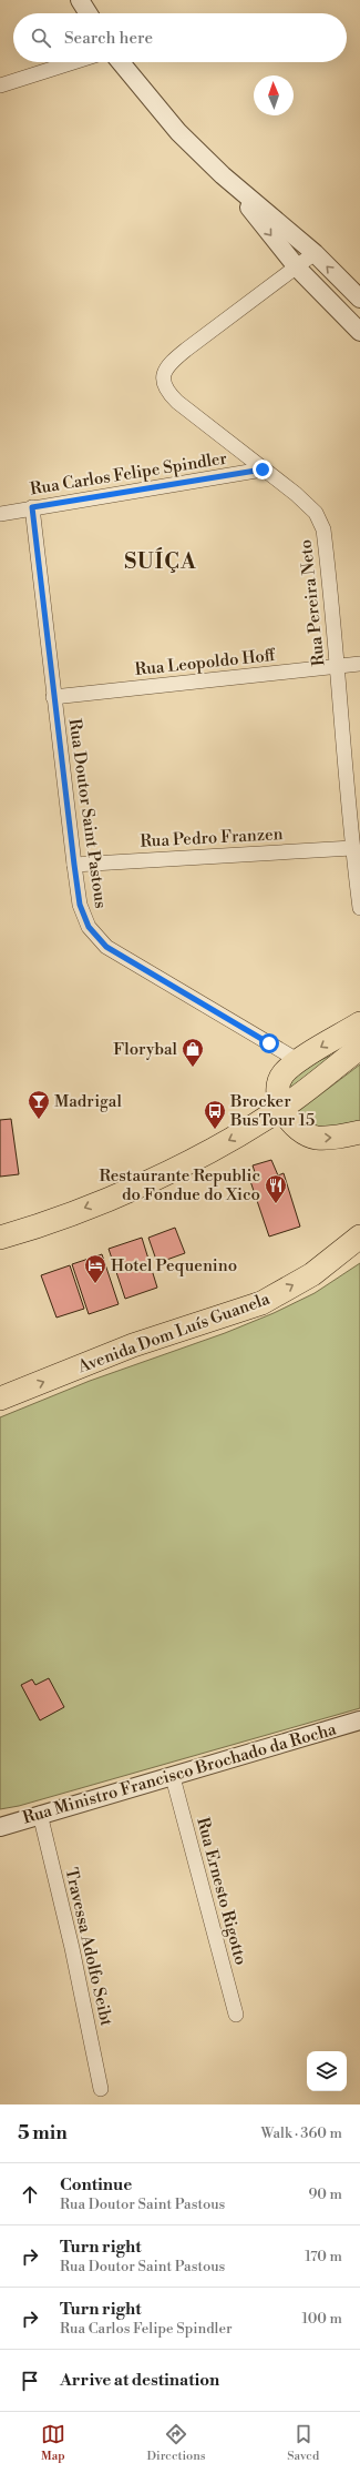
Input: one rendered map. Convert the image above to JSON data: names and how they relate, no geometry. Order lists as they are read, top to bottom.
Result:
{
  "streets": {
    "main road": ["Avenida Dom Luís Guanela"],
    "street": [
      "Rua Carlos Felipe Spindler",
      "Rua Pereira Neto",
      "Rua Leopoldo Hoff",
      "Rua Doutor Saint Pastous",
      "Rua Pedro Franzen",
      "Rua Ministro Francisco Brochado da Rocha",
      "Rua Ernesto Rigotto",
      "Travessa Adolfo Seibt"
    ]
  },
  "crossings": [
    ["Rua Carlos Felipe Spindler", "Rua Pereira Neto"],
    ["Rua Carlos Felipe Spindler", "Rua Doutor Saint Pastous"],
    ["Rua Pereira Neto", "Rua Leopoldo Hoff"],
    ["Rua Pereira Neto", "Rua Pedro Franzen"],
    ["Rua Leopoldo Hoff", "Rua Doutor Saint Pastous"],
    ["Rua Doutor Saint Pastous", "Rua Pedro Franzen"],
    ["Rua Ministro Francisco Brochado da Rocha", "Rua Ernesto Rigotto"],
    ["Rua Ministro Francisco Brochado da Rocha", "Travessa Adolfo Seibt"]
  ],
  "districts": ["SUÍÇA"],
  "places": {
    "shop": ["Florybal"],
    "bar": ["Madrigal"],
    "bus stop": ["Brocker BusTour 15"],
    "restaurant": ["Restaurante Republic do Fondue do Xico"],
    "hotel": ["Hotel Pequenino"]
  },
  "north": "top",
  "page": {
    "search": "Search here",
    "heading": ["5 min", "Walk · 360 m"],
    "list": [
      ["Continue", "Rua Doutor Saint Pastous", "90 m"],
      ["Turn right", "Rua Doutor Saint Pastous", "170 m"],
      ["Turn right", "Rua Carlos Felipe Spindler", "100 m"],
      "Arrive at destination"
    ],
    "nav": ["Map", "Directions", "Saved"]
  }
}
